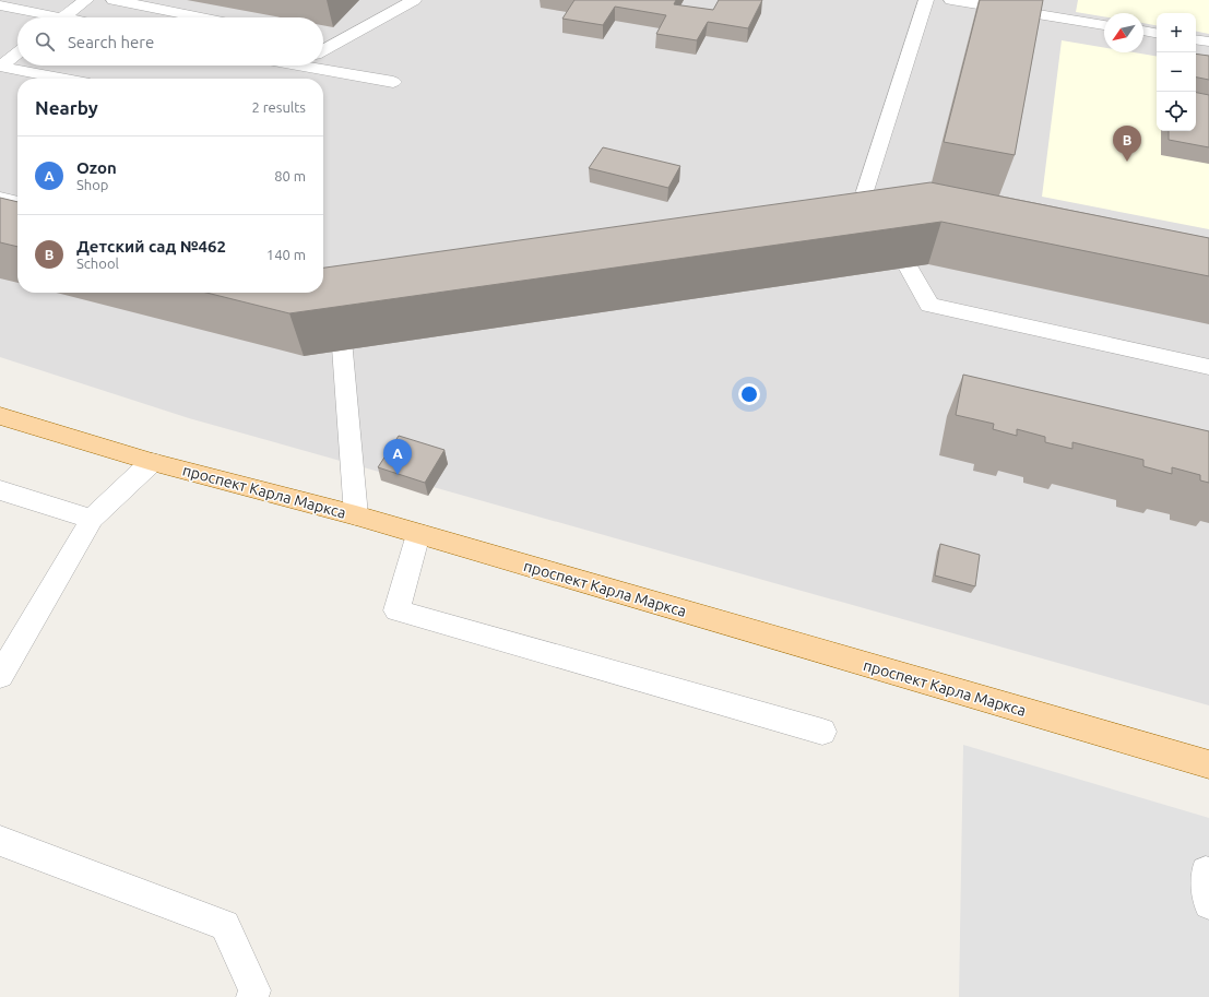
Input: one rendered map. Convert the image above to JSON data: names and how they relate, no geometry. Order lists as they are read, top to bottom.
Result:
{
  "streets": {
    "main road": ["проспект Карла Маркса"]
  },
  "north": "bottom left",
  "page": {
    "map_buttons": ["+", "−"],
    "search": "Search here",
    "heading": ["Nearby", "2 results"],
    "pins": ["B", "A"],
    "list": [
      {
        "mark": "A",
        "name": "Ozon",
        "note": "Shop",
        "value": "80 m"
      },
      {
        "mark": "B",
        "name": "Детский сад №462",
        "note": "School",
        "value": "140 m"
      }
    ]
  }
}
